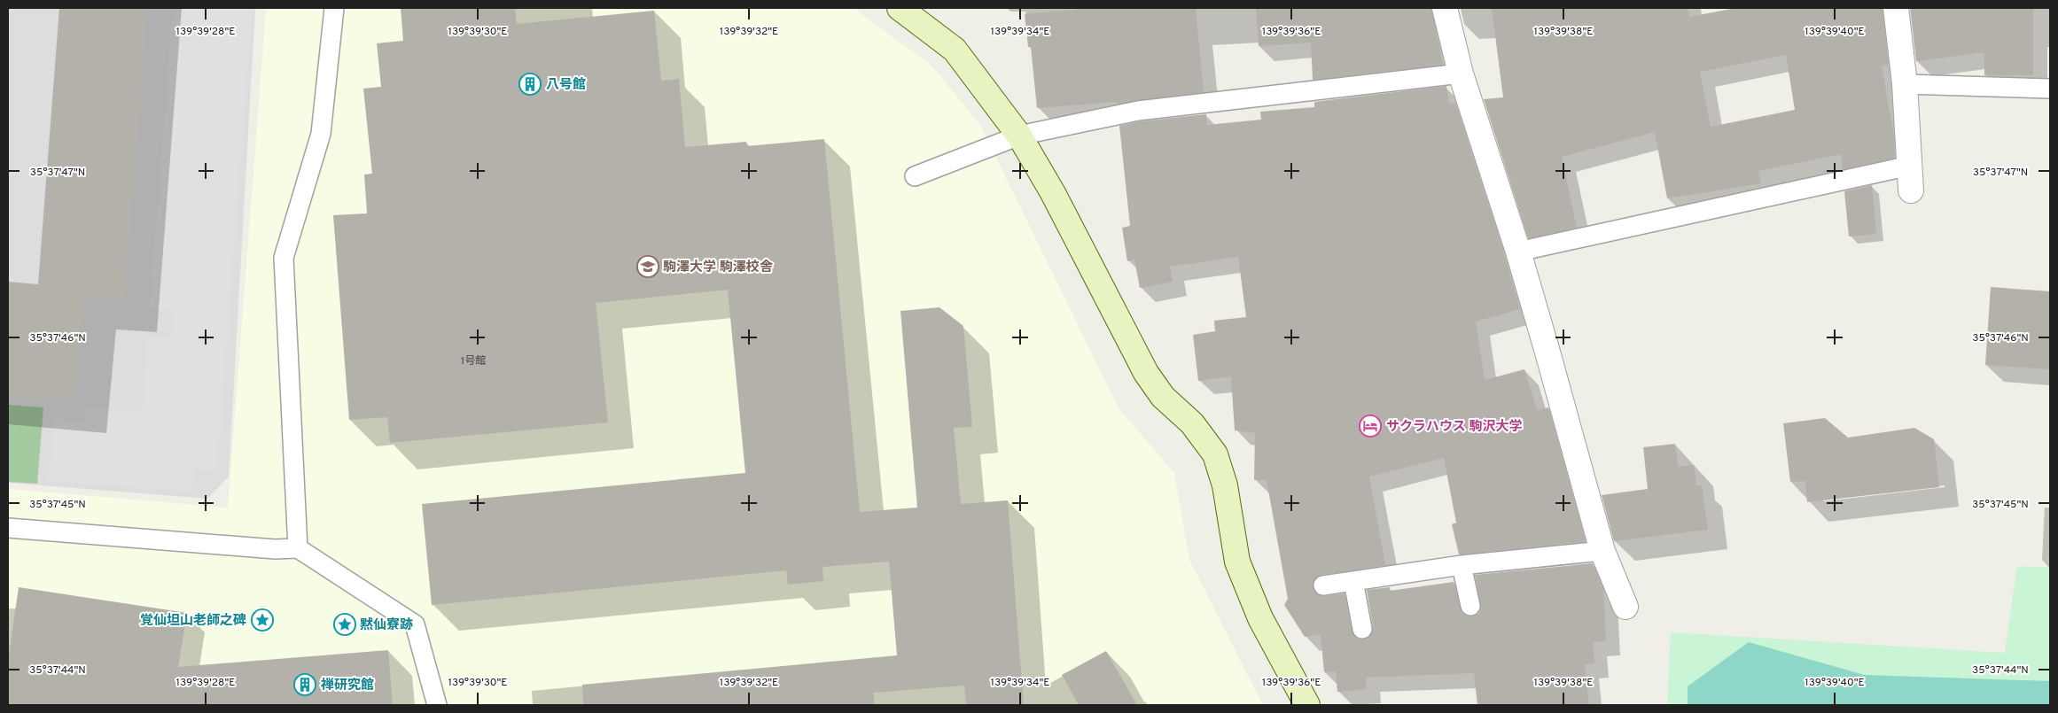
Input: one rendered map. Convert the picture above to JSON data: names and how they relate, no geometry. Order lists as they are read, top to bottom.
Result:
{
  "places": {
    "building": ["八号館", "禅研究館"],
    "school or university": ["駒澤大学 駒澤校舎"],
    "hotel": ["サクラハウス 駒沢大学"],
    "place": ["覚仙坦山老師之碑", "黙仙寮跡"]
  },
  "house_numbers": ["1号館"],
  "coordinates": [
    "139°39'28\"E",
    "139°39'30\"E",
    "139°39'32\"E",
    "139°39'34\"E",
    "139°39'36\"E",
    "139°39'38\"E",
    "139°39'40\"E",
    "35°37'47\"N",
    "35°37'46\"N",
    "35°37'45\"N",
    "35°37'44\"N"
  ]
}
